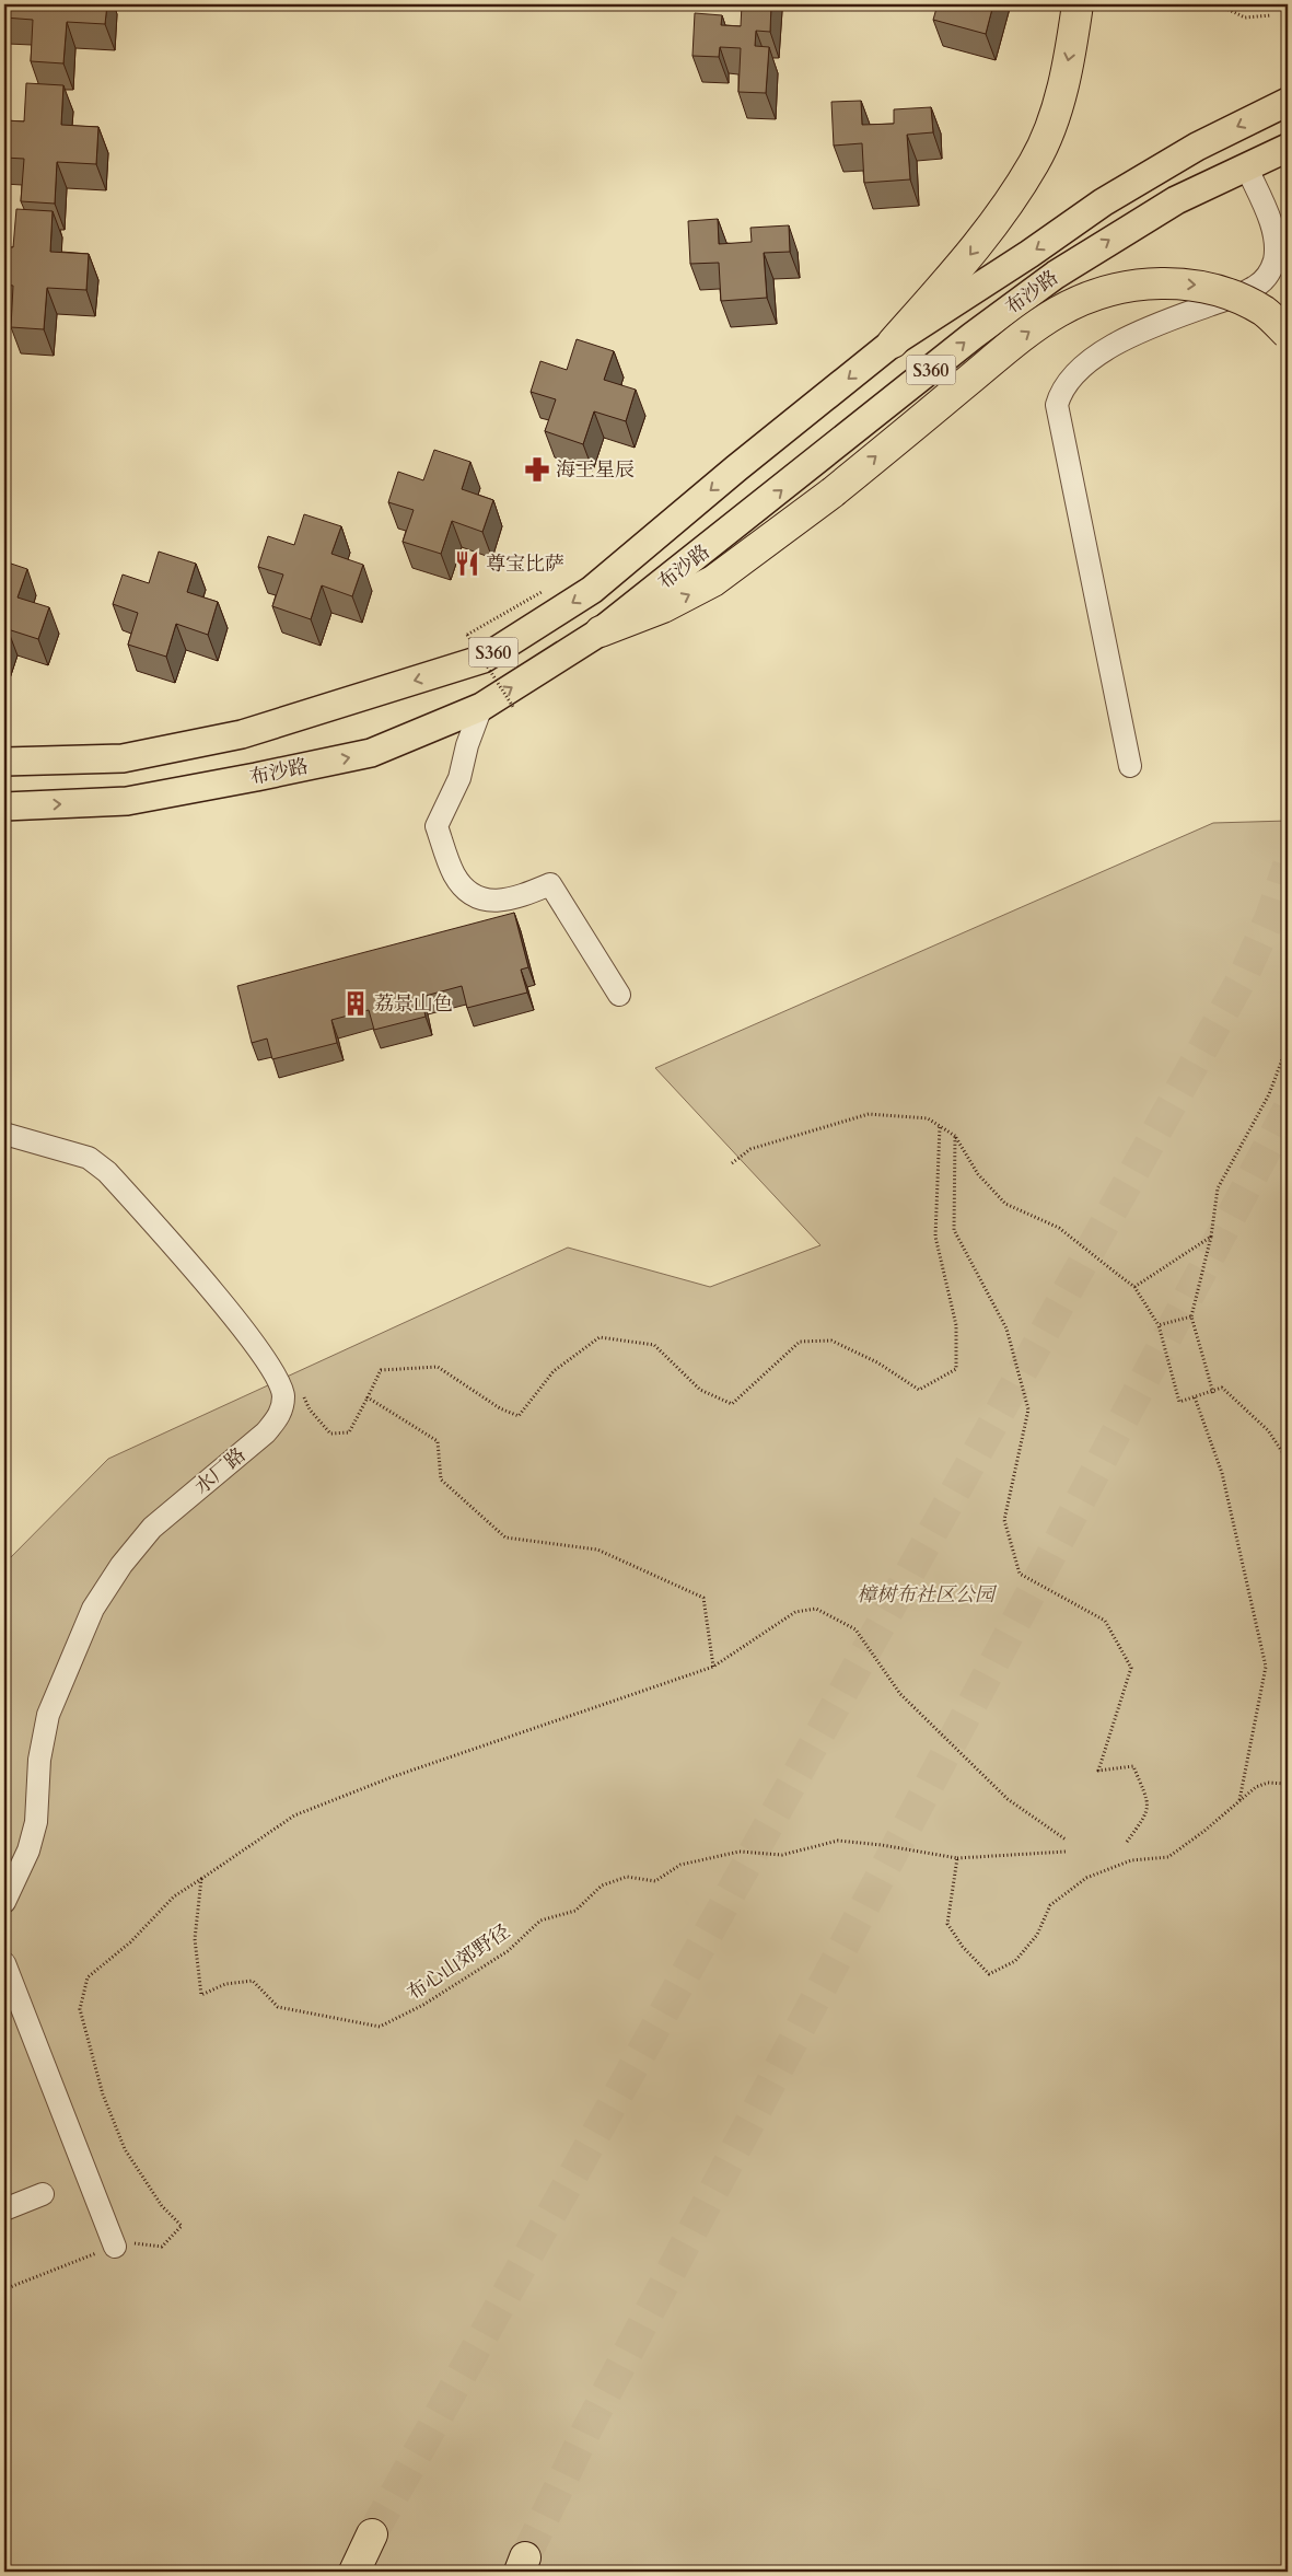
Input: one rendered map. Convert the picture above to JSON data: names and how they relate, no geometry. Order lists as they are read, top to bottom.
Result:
{
  "streets": {
    "main road": ["布沙路", "S360"],
    "street": ["水厂路"],
    "path": ["布心山郊野径"]
  },
  "parks": ["樟树布社区公园"],
  "places": {
    "pharmacy": ["海王星辰"],
    "restaurant": ["尊宝比萨"],
    "building": ["荔景山色"]
  }
}
